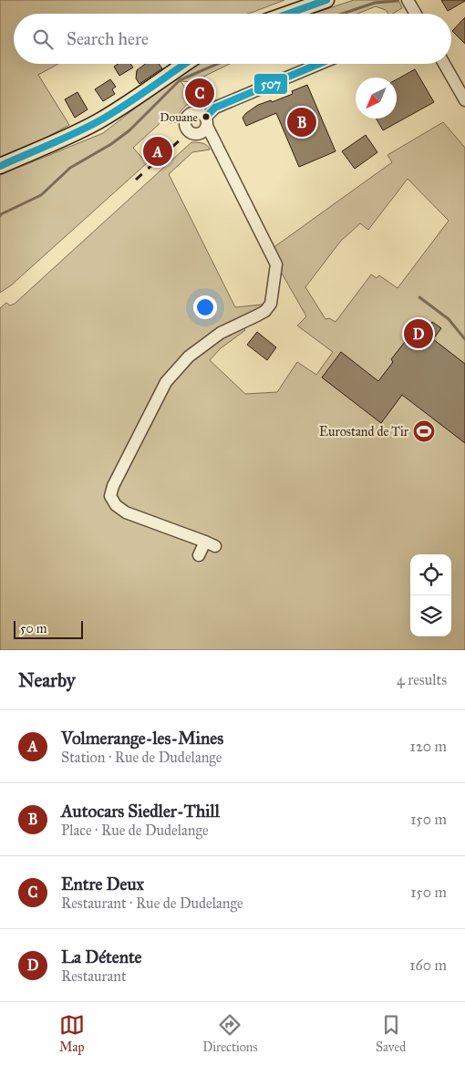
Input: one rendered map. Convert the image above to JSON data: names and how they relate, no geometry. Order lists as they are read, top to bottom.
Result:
{
  "places": {
    "other": ["Douane"],
    "sports": ["Eurostand de Tir"]
  },
  "lines": ["transit line 507"],
  "scale_bar": "50 m",
  "north": "bottom left",
  "page": {
    "search": "Search here",
    "pins": [
      "C",
      "B",
      "A",
      "D"
    ],
    "scale": "50 m",
    "heading": ["Nearby", "4 results"],
    "list": [
      {
        "mark": "A",
        "name": "Volmerange-les-Mines",
        "note": "Station · Rue de Dudelange",
        "value": "120 m"
      },
      {
        "mark": "B",
        "name": "Autocars Siedler-Thill",
        "note": "Place · Rue de Dudelange",
        "value": "150 m"
      },
      {
        "mark": "C",
        "name": "Entre Deux",
        "note": "Restaurant · Rue de Dudelange",
        "value": "150 m"
      },
      {
        "mark": "D",
        "name": "La Détente",
        "note": "Restaurant",
        "value": "160 m"
      }
    ],
    "nav": ["Map", "Directions", "Saved"]
  }
}
